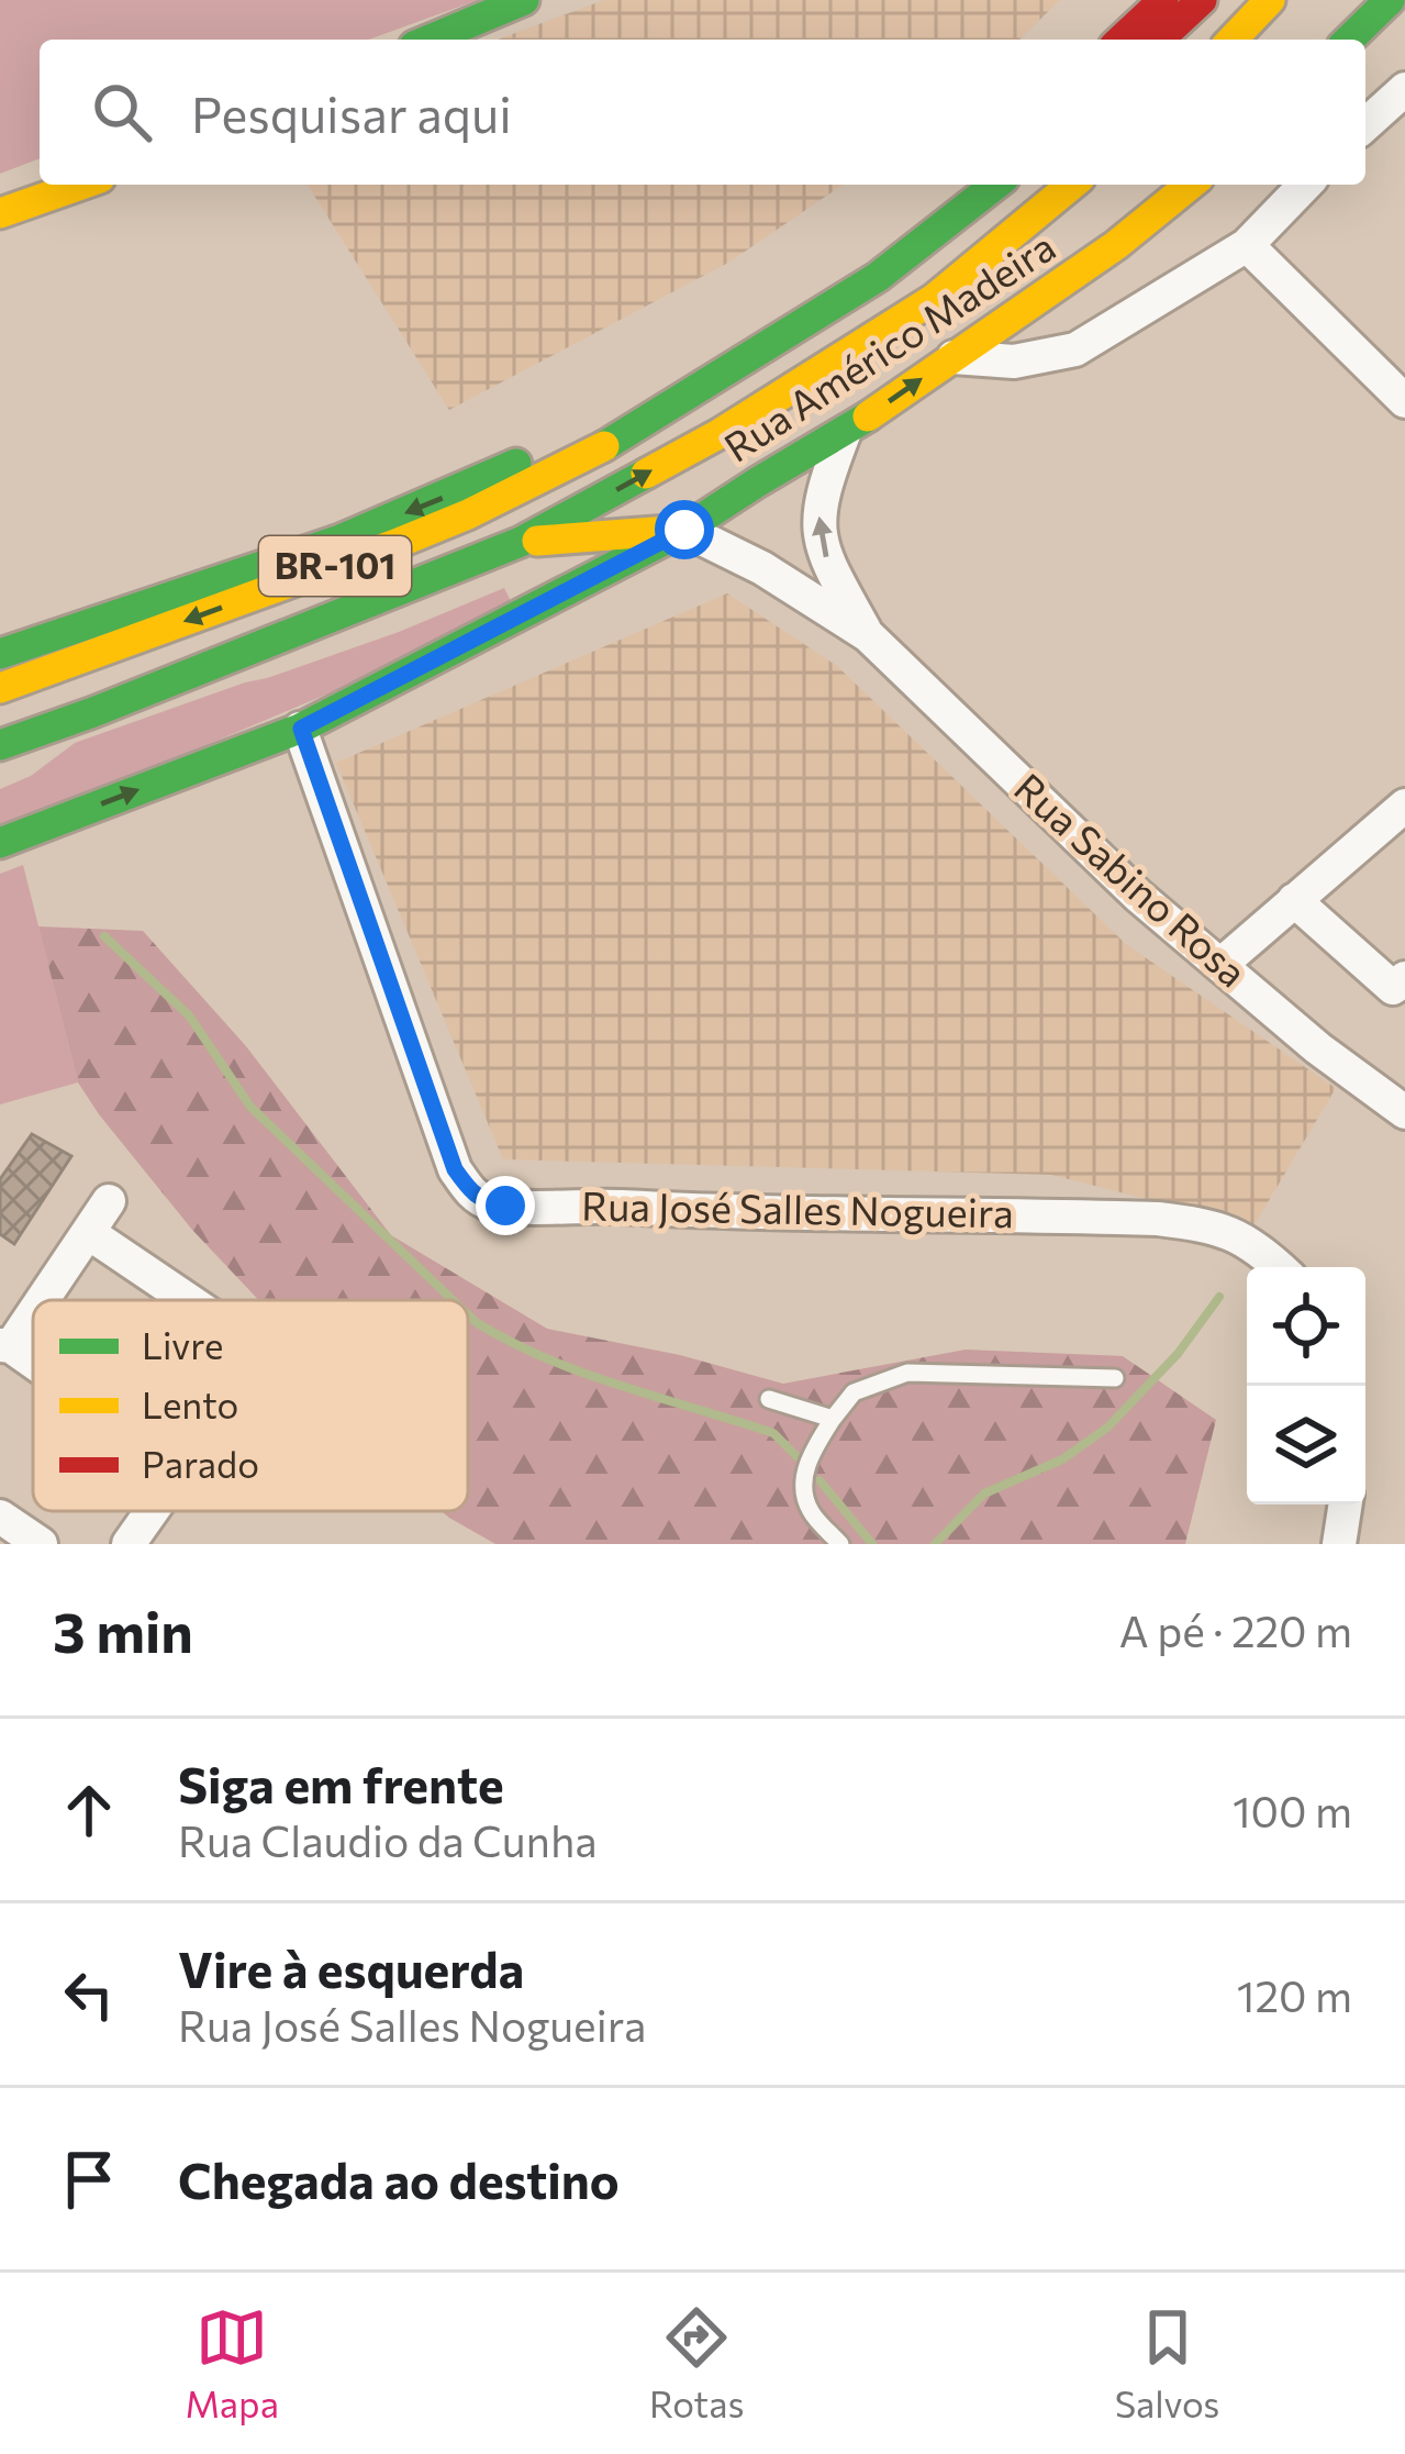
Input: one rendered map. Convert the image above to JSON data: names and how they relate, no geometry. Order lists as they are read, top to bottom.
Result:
{
  "streets": {
    "street": [
      "Rua Américo Madeira",
      "BR-101",
      "Rua Sabino Rosa",
      "Rua José Salles Nogueira"
    ]
  },
  "crossings": [
    ["Rua Américo Madeira", "Rua Sabino Rosa"],
    ["Rua Américo Madeira", "Rua José Salles Nogueira"]
  ],
  "legend": ["Livre", "Lento", "Parado"],
  "page": {
    "search": "Pesquisar aqui",
    "heading": ["3 min", "A pé · 220 m"],
    "list": [
      ["Siga em frente", "Rua Claudio da Cunha", "100 m"],
      ["Vire à esquerda", "Rua José Salles Nogueira", "120 m"],
      "Chegada ao destino"
    ],
    "nav": ["Mapa", "Rotas", "Salvos"]
  }
}
